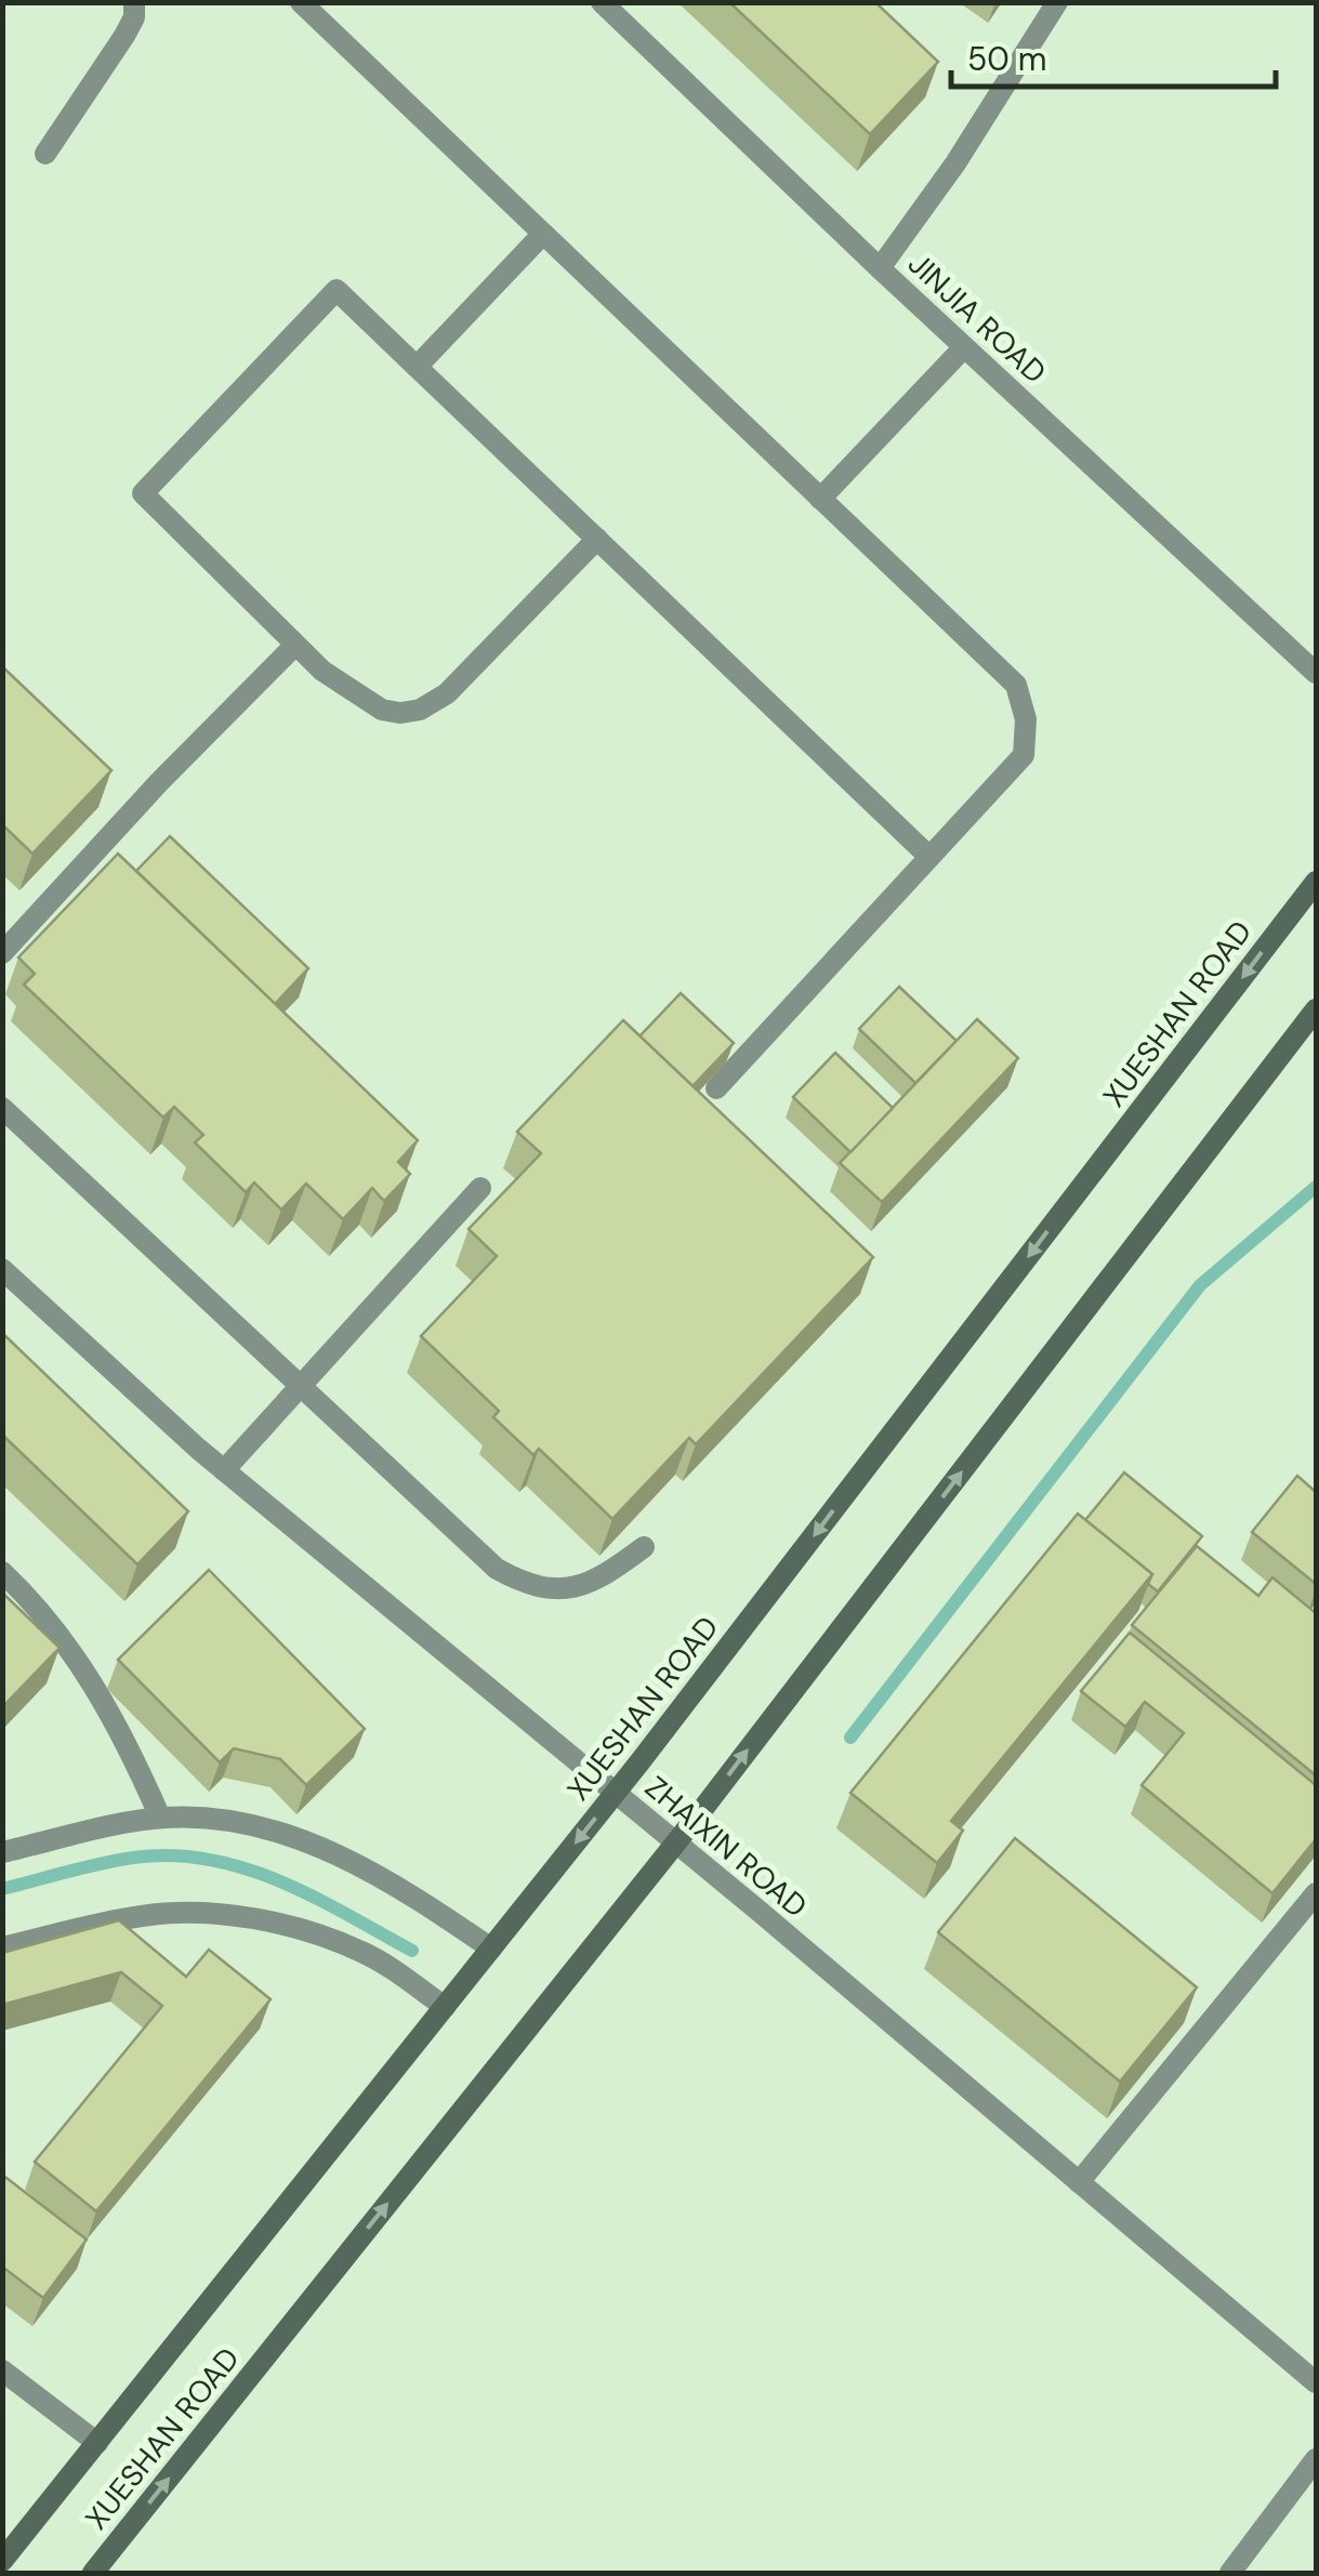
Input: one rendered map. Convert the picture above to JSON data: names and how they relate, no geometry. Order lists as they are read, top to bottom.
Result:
{
  "streets": {
    "main road": ["XUESHAN ROAD"],
    "street": ["JINJIA ROAD", "ZHAIXIN ROAD"]
  },
  "crossings": [
    ["XUESHAN ROAD", "ZHAIXIN ROAD"]
  ],
  "scale_bar": "50 m"
}
